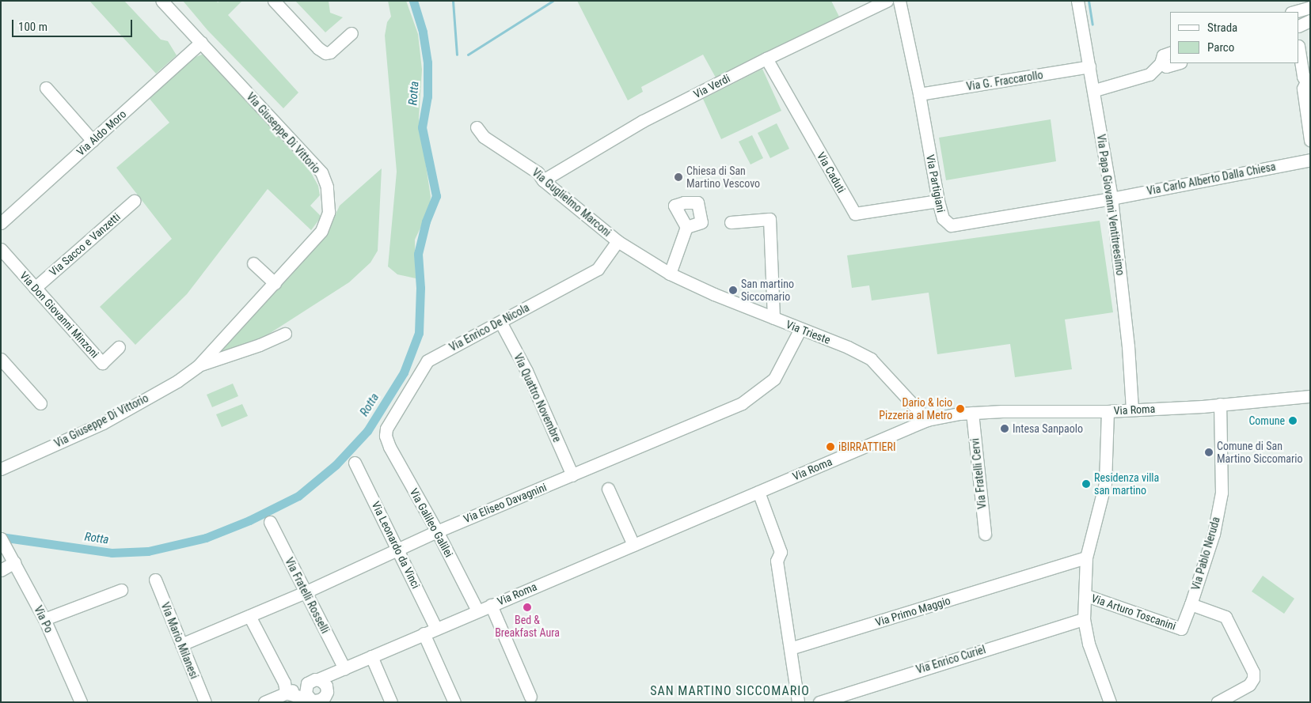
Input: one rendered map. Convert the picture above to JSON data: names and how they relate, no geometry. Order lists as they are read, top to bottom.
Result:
{
  "streets": {
    "street": [
      "Via G. Fraccarollo",
      "Via Verdi",
      "Via Aldo Moro",
      "Via Giuseppe Di Vittorio",
      "Via Caduti",
      "Via Carlo Alberto Dalla Chiesa",
      "Via Partigiani",
      "Via Guglielmo Marconi",
      "Via Papa Giovanni Ventitreesimo",
      "Via Sacco e Vanzetti",
      "Via Don Giovanni Minzoni",
      "Via Enrico De Nicola",
      "Via Trieste",
      "Via Quattro Novembre",
      "Via Roma",
      "Via Fratelli Cervi",
      "Via Eliseo Davagnini",
      "Via Galileo Galilei",
      "Via Leonardo da Vinci",
      "Via Pablo Neruda",
      "Via Fratelli Rosselli",
      "Via Primo Maggio",
      "Via Arturo Toscanini",
      "Via Po",
      "Via Mario Milanesi",
      "Via Enrico Curiel"
    ]
  },
  "crossings": [
    ["Via G. Fraccarollo", "Via Partigiani"],
    ["Via G. Fraccarollo", "Via Papa Giovanni Ventitreesimo"],
    ["Via Verdi", "Via Caduti"],
    ["Via Verdi", "Via Guglielmo Marconi"],
    ["Via Aldo Moro", "Via Giuseppe Di Vittorio"],
    ["Via Caduti", "Via Partigiani"],
    ["Via Carlo Alberto Dalla Chiesa", "Via Partigiani"],
    ["Via Carlo Alberto Dalla Chiesa", "Via Papa Giovanni Ventitreesimo"],
    ["Via Partigiani", "Via Papa Giovanni Ventitreesimo"],
    ["Via Guglielmo Marconi", "Via Enrico De Nicola"],
    ["Via Guglielmo Marconi", "Via Trieste"],
    ["Via Papa Giovanni Ventitreesimo", "Via Roma"],
    ["Via Sacco e Vanzetti", "Via Don Giovanni Minzoni"],
    ["Via Enrico De Nicola", "Via Quattro Novembre"],
    ["Via Enrico De Nicola", "Via Galileo Galilei"],
    ["Via Trieste", "Via Roma"],
    ["Via Trieste", "Via Eliseo Davagnini"],
    ["Via Quattro Novembre", "Via Eliseo Davagnini"],
    ["Via Roma", "Via Fratelli Cervi"],
    ["Via Roma", "Via Galileo Galilei"],
    ["Via Roma", "Via Leonardo da Vinci"],
    ["Via Roma", "Via Pablo Neruda"],
    ["Via Roma", "Via Fratelli Rosselli"],
    ["Via Eliseo Davagnini", "Via Galileo Galilei"],
    ["Via Eliseo Davagnini", "Via Leonardo da Vinci"],
    ["Via Eliseo Davagnini", "Via Fratelli Rosselli"],
    ["Via Eliseo Davagnini", "Via Mario Milanesi"],
    ["Via Pablo Neruda", "Via Arturo Toscanini"]
  ],
  "districts": ["SAN MARTINO SICCOMARIO"],
  "water": ["Rotta"],
  "places": [
    "Chiesa di San Martino Vescovo",
    "San martino Siccomario",
    "Dario & Icio Pizzeria al Metro",
    "Comune",
    "Intesa Sanpaolo",
    "iBIRRATTIERI",
    "Comune di San Martino Siccomario",
    "Residenza villa san martino",
    "Bed & Breakfast Aura"
  ],
  "legend": ["Strada", "Parco"],
  "scale_bar": "100 m"
}
